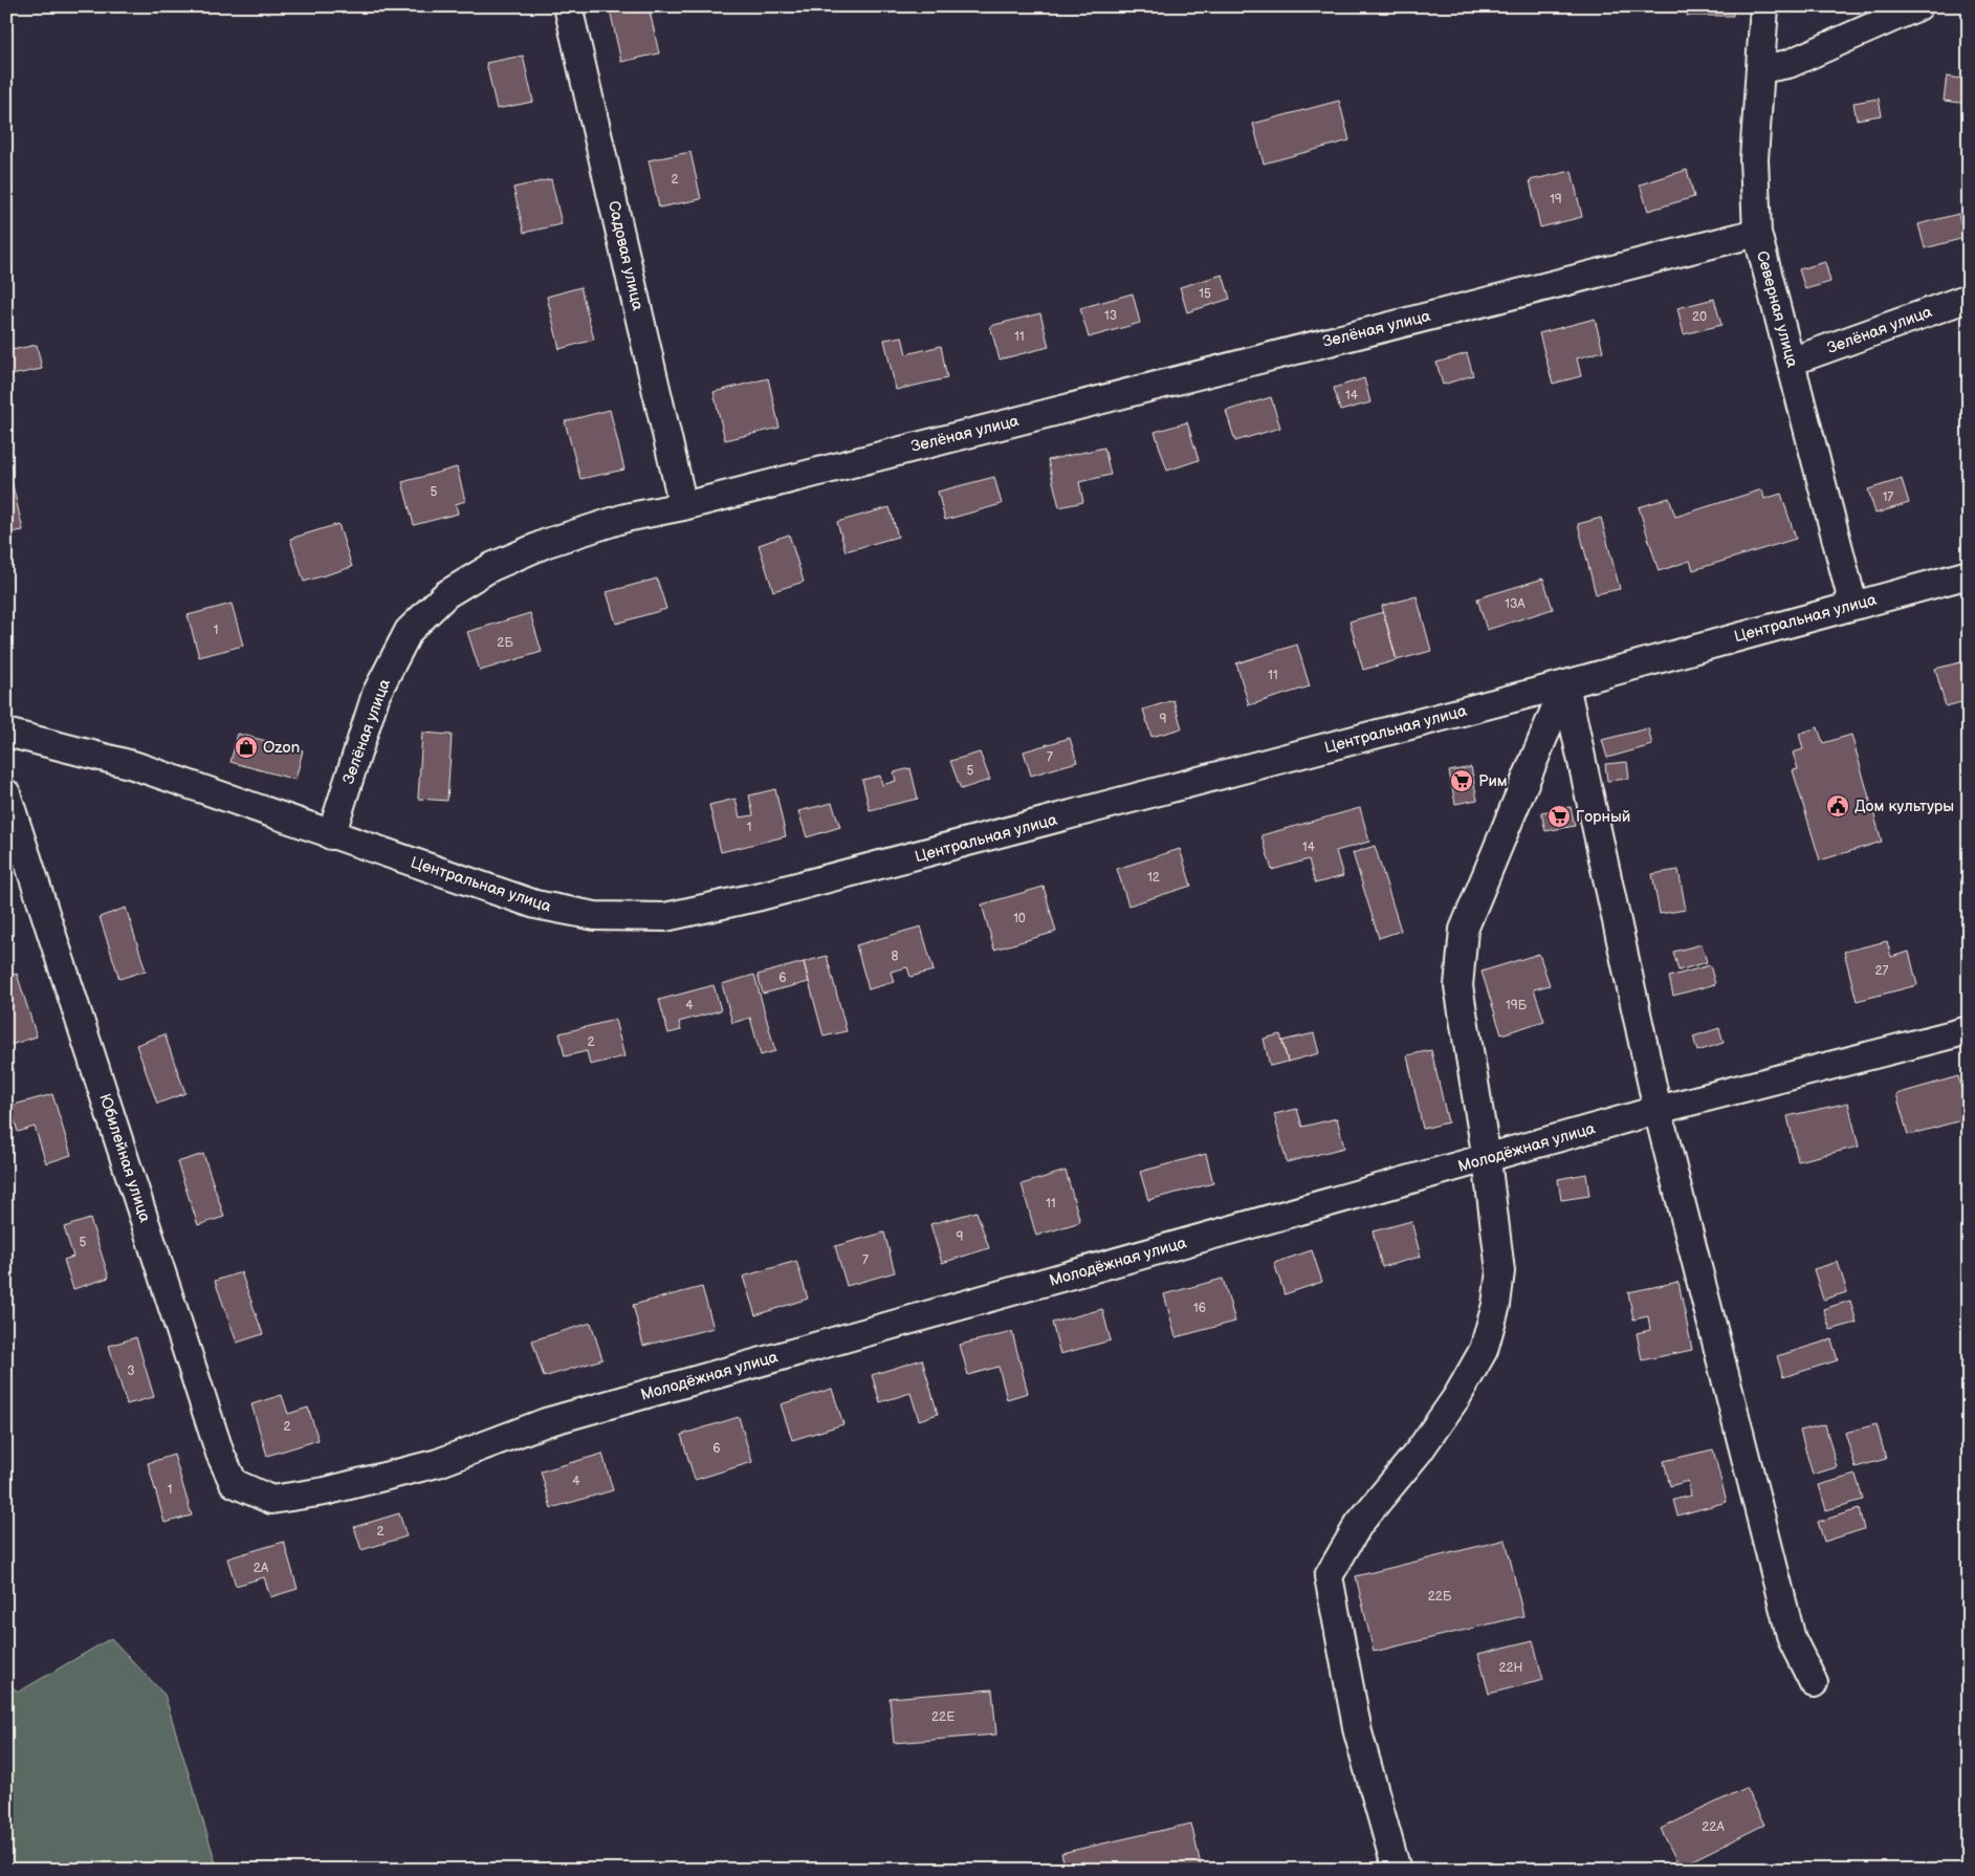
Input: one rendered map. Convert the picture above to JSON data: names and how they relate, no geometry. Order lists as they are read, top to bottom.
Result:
{
  "streets": {
    "street": [
      "Садовая улица",
      "Северная улица",
      "Зелёная улица",
      "Центральная улица",
      "Молодёжная улица",
      "Юбилейная улица"
    ]
  },
  "crossings": [
    ["Садовая улица", "Зелёная улица"],
    ["Северная улица", "Зелёная улица"],
    ["Северная улица", "Центральная улица"],
    ["Зелёная улица", "Центральная улица"],
    ["Молодёжная улица", "Юбилейная улица"]
  ],
  "places": {
    "shop": ["Ozon"],
    "supermarket": ["Рим", "Горный"],
    "public building": ["Дом культуры"]
  },
  "house_numbers": [
    "2",
    "19",
    "15",
    "13",
    "20",
    "11",
    "14",
    "5",
    "17",
    "13А",
    "1",
    "2Б",
    "11",
    "9",
    "7",
    "5",
    "1",
    "14",
    "12",
    "10",
    "8",
    "27",
    "6",
    "4",
    "19Б",
    "2",
    "11",
    "9",
    "5",
    "7",
    "16",
    "3",
    "2",
    "6",
    "4",
    "1",
    "2",
    "2А",
    "22Б",
    "22Н",
    "22Е",
    "22А"
  ]
}
